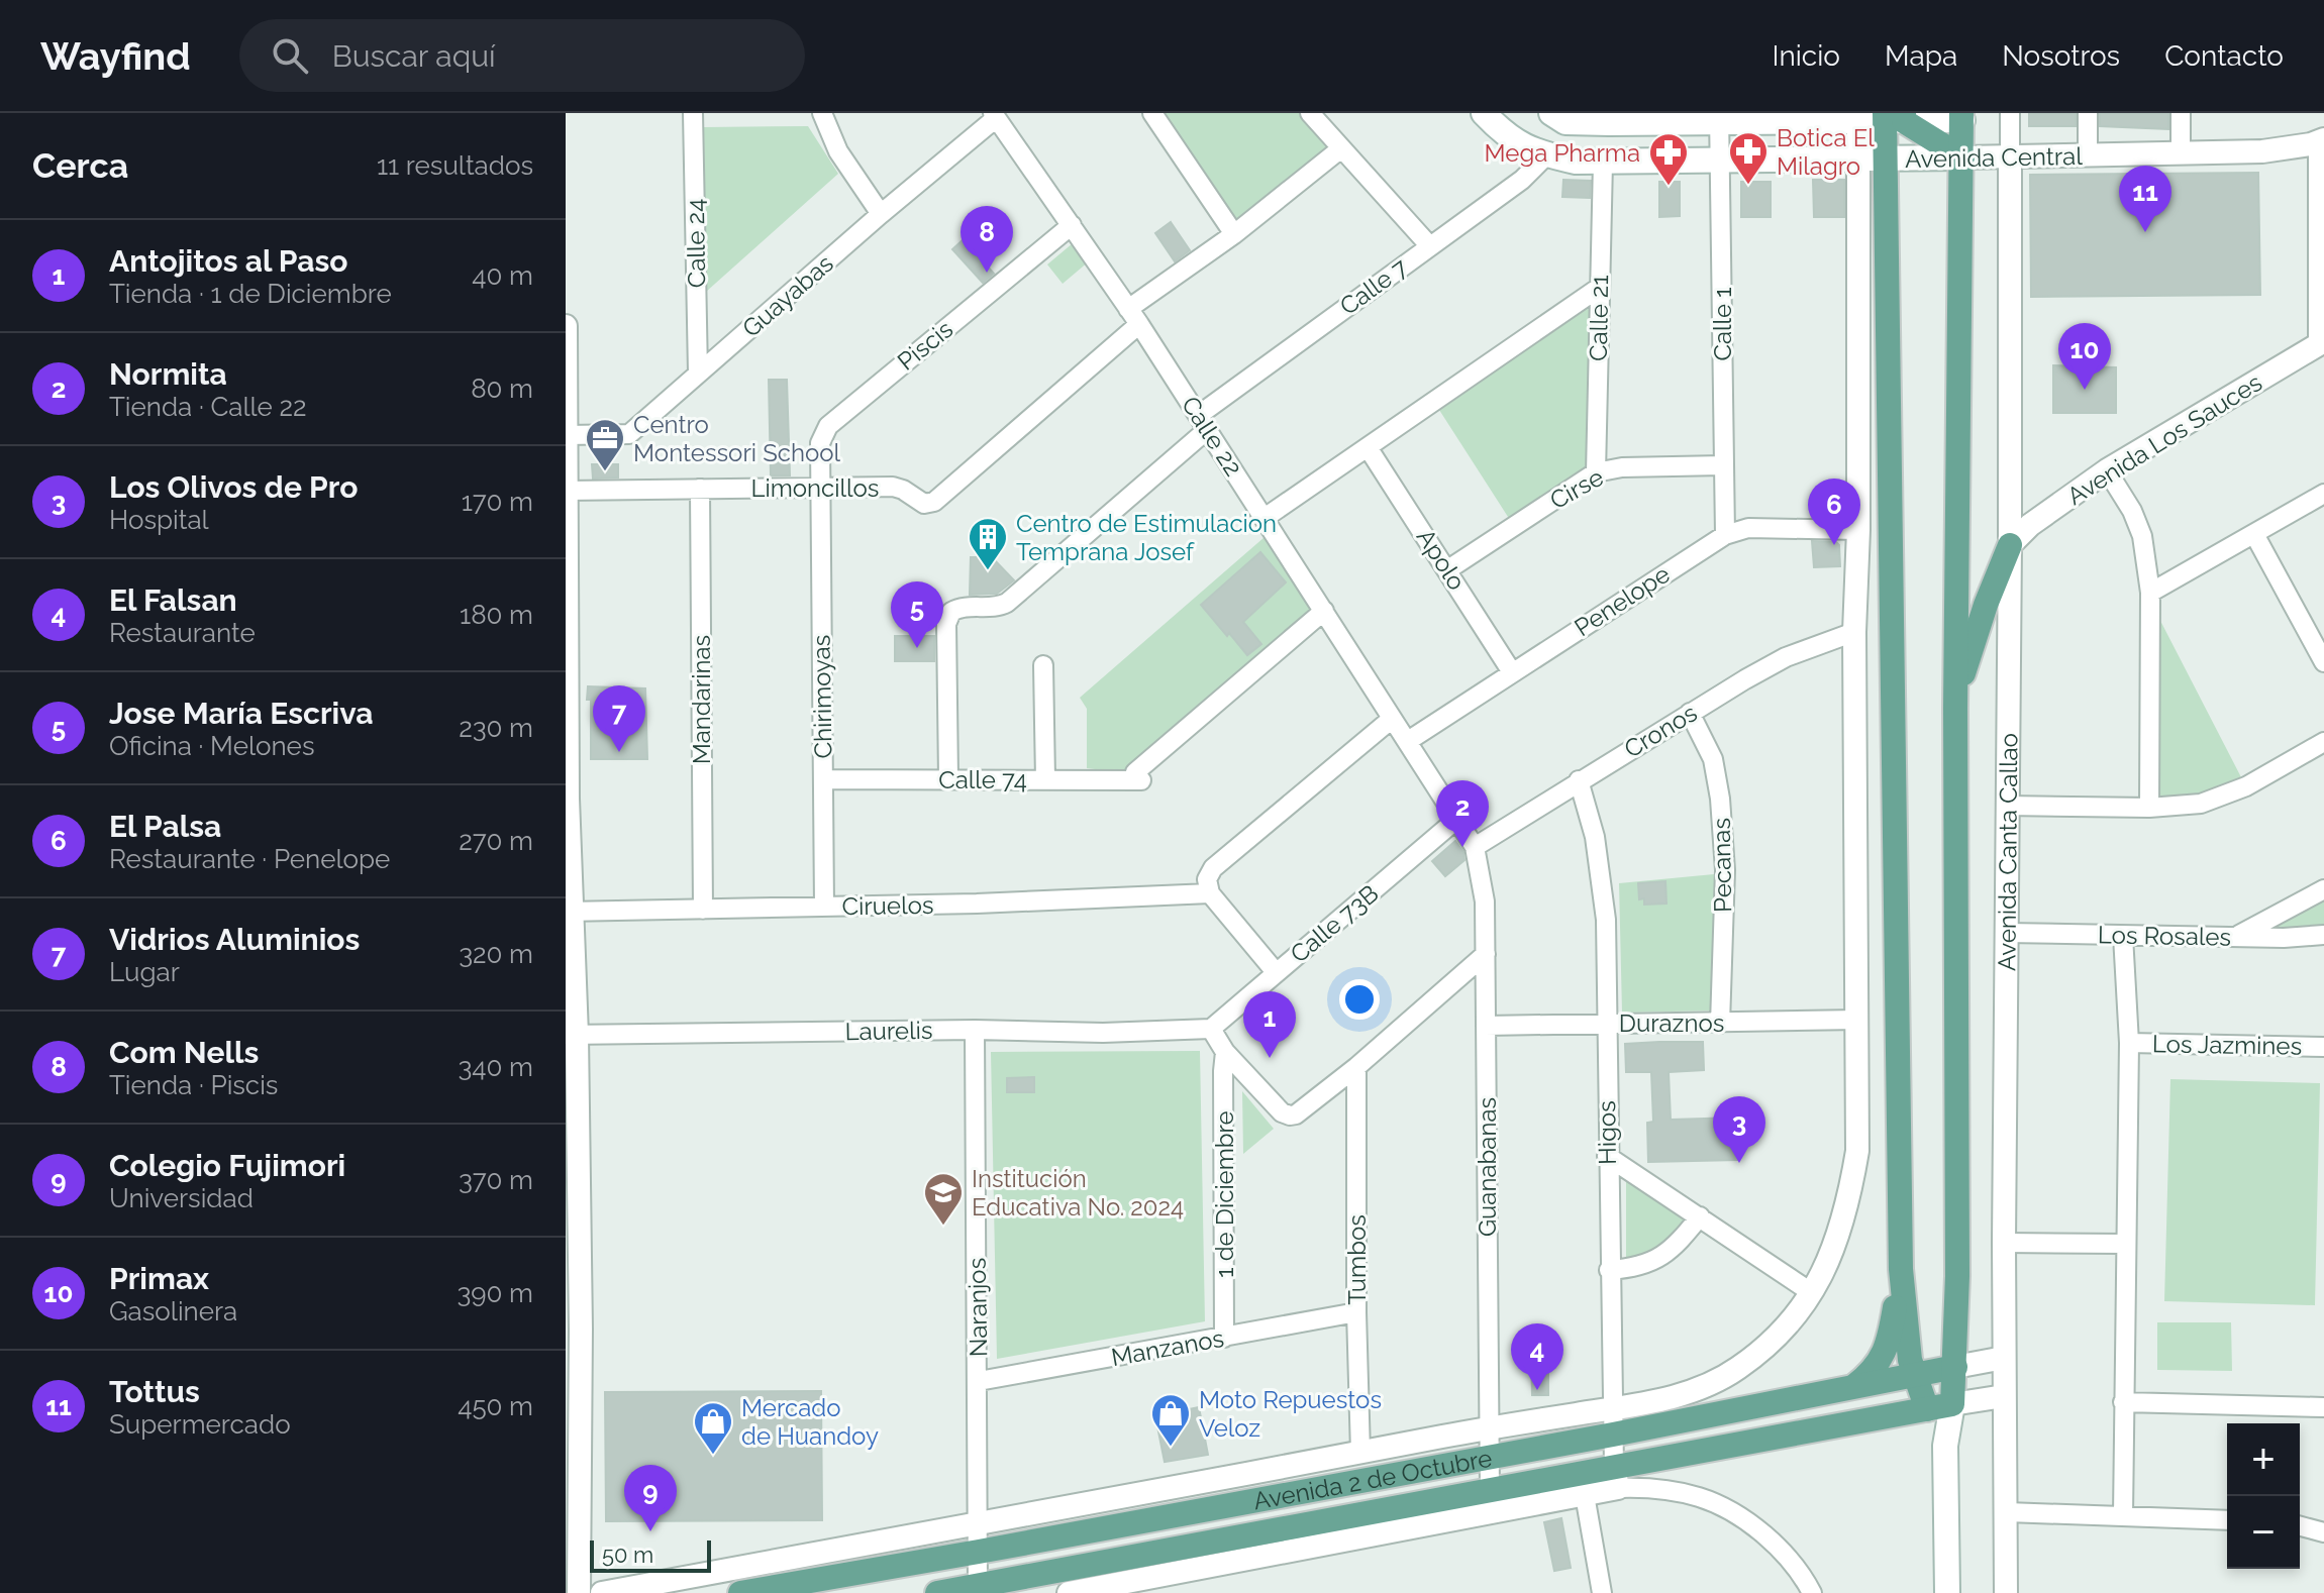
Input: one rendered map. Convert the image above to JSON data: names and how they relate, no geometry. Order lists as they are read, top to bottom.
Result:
{
  "streets": {
    "main road": ["Avenida Central", "Avenida Canta Callao", "Avenida 2 de Octubre"],
    "street": [
      "Calle 24",
      "Calle 7",
      "Guayabas",
      "Calle 21",
      "Calle 1",
      "Piscis",
      "Calle 22",
      "Avenida Los Sauces",
      "Limoncillos",
      "Cirse",
      "Apolo",
      "Penelope",
      "Chirimoyas",
      "Mandarinas",
      "Cronos",
      "Calle 74",
      "Pecanas",
      "Ciruelos",
      "Calle 73B",
      "Los Rosales",
      "Duraznos",
      "Laurelis",
      "Los Jazmines",
      "Higos",
      "Guanabanas",
      "1 de Diciembre",
      "Tumbos",
      "Naranjos",
      "Manzanos"
    ]
  },
  "crossings": [
    ["Avenida Central", "Calle 7"],
    ["Avenida Central", "Calle 21"],
    ["Avenida Central", "Calle 1"],
    ["Avenida Central", "Avenida Canta Callao"],
    ["Calle 24", "Guayabas"],
    ["Calle 7", "Calle 22"],
    ["Calle 7", "Calle 74"],
    ["Guayabas", "Calle 22"],
    ["Calle 21", "Cirse"],
    ["Calle 1", "Cirse"],
    ["Calle 1", "Penelope"],
    ["Piscis", "Calle 22"],
    ["Piscis", "Limoncillos"],
    ["Piscis", "Chirimoyas"],
    ["Calle 22", "Limoncillos"],
    ["Calle 22", "Penelope"],
    ["Calle 22", "Cronos"],
    ["Calle 22", "Calle 74"],
    ["Calle 22", "Calle 73B"],
    ["Calle 22", "Guanabanas"],
    ["Avenida Los Sauces", "Avenida Canta Callao"],
    ["Limoncillos", "Chirimoyas"],
    ["Limoncillos", "Mandarinas"],
    ["Cirse", "Apolo"],
    ["Apolo", "Penelope"],
    ["Chirimoyas", "Calle 74"],
    ["Chirimoyas", "Ciruelos"],
    ["Mandarinas", "Ciruelos"],
    ["Cronos", "Pecanas"],
    ["Cronos", "Higos"],
    ["Cronos", "Guanabanas"],
    ["Avenida Canta Callao", "Los Rosales"],
    ["Avenida Canta Callao", "Avenida 2 de Octubre"],
    ["Pecanas", "Duraznos"],
    ["Calle 73B", "Laurelis"],
    ["Duraznos", "Higos"],
    ["Duraznos", "Guanabanas"],
    ["Laurelis", "Naranjos"],
    ["Higos", "Avenida 2 de Octubre"],
    ["Guanabanas", "Avenida 2 de Octubre"],
    ["1 de Diciembre", "Manzanos"],
    ["Tumbos", "Manzanos"],
    ["Tumbos", "Avenida 2 de Octubre"],
    ["Naranjos", "Manzanos"],
    ["Naranjos", "Avenida 2 de Octubre"]
  ],
  "places": {
    "pharmacy": ["Botica El Milagro", "Mega Pharma"],
    "office": ["Centro Montessori School"],
    "building": ["Centro de Estimulacion Temprana Josef"],
    "school or university": ["Institución Educativa No. 2024"],
    "shop": ["Moto Repuestos Veloz", "Mercado de Huandoy"]
  },
  "scale_bar": "50 m",
  "page": {
    "header": "Wayfind",
    "search": "Buscar aquí",
    "nav": [
      "Inicio",
      "Mapa",
      "Nosotros",
      "Contacto"
    ],
    "heading": ["Cerca", "11 resultados"],
    "pins": [
      "11",
      "8",
      "10",
      "6",
      "5",
      "7",
      "2",
      "1",
      "3",
      "4",
      "9"
    ],
    "list": [
      {
        "mark": "1",
        "name": "Antojitos al Paso",
        "note": "Tienda · 1 de Diciembre",
        "value": "40 m"
      },
      {
        "mark": "2",
        "name": "Normita",
        "note": "Tienda · Calle 22",
        "value": "80 m"
      },
      {
        "mark": "3",
        "name": "Los Olivos de Pro",
        "note": "Hospital",
        "value": "170 m"
      },
      {
        "mark": "4",
        "name": "El Falsan",
        "note": "Restaurante",
        "value": "180 m"
      },
      {
        "mark": "5",
        "name": "Jose María Escriva",
        "note": "Oficina · Melones",
        "value": "230 m"
      },
      {
        "mark": "6",
        "name": "El Palsa",
        "note": "Restaurante · Penelope",
        "value": "270 m"
      },
      {
        "mark": "7",
        "name": "Vidrios Aluminios",
        "note": "Lugar",
        "value": "320 m"
      },
      {
        "mark": "8",
        "name": "Com Nells",
        "note": "Tienda · Piscis",
        "value": "340 m"
      },
      {
        "mark": "9",
        "name": "Colegio Fujimori",
        "note": "Universidad",
        "value": "370 m"
      },
      {
        "mark": "10",
        "name": "Primax",
        "note": "Gasolinera",
        "value": "390 m"
      },
      {
        "mark": "11",
        "name": "Tottus",
        "note": "Supermercado",
        "value": "450 m"
      }
    ],
    "map_buttons": ["+", "−"],
    "scale": "50 m"
  }
}
